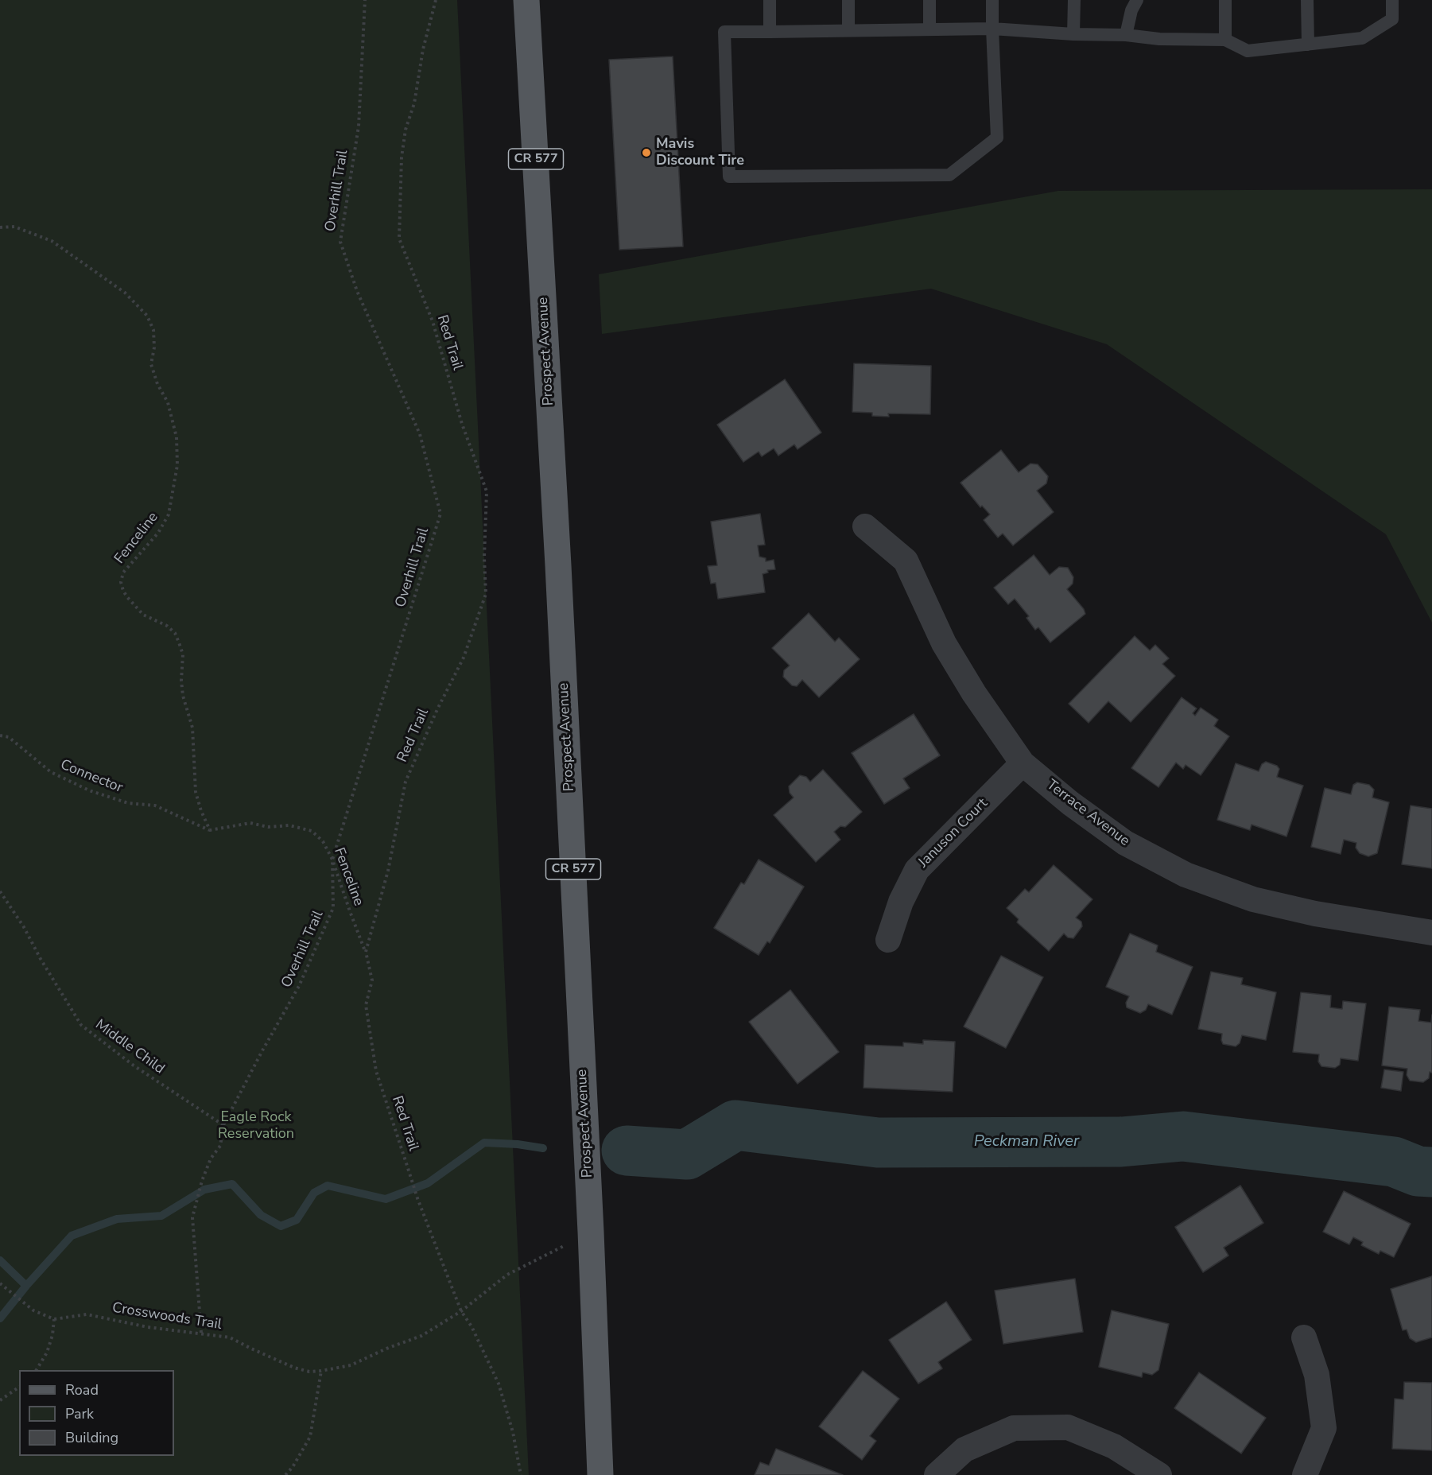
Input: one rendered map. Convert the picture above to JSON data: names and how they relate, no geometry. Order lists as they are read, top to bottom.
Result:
{
  "streets": {
    "main road": ["CR 577", "Prospect Avenue"],
    "street": ["Terrace Avenue", "Januson Court"],
    "path": [
      "Overhill Trail",
      "Red Trail",
      "Fenceline",
      "Connector",
      "Middle Child",
      "Crosswoods Trail"
    ]
  },
  "crossings": [
    ["Overhill Trail", "Fenceline"],
    ["Overhill Trail", "Middle Child"],
    ["Overhill Trail", "Crosswoods Trail"],
    ["Red Trail", "Fenceline"],
    ["Red Trail", "Crosswoods Trail"],
    ["Prospect Avenue", "Crosswoods Trail"],
    ["Fenceline", "Connector"],
    ["Terrace Avenue", "Januson Court"]
  ],
  "water": ["Peckman River"],
  "parks": ["Eagle Rock Reservation"],
  "places": ["Mavis Discount Tire"],
  "legend": ["Road", "Park", "Building"]
}
